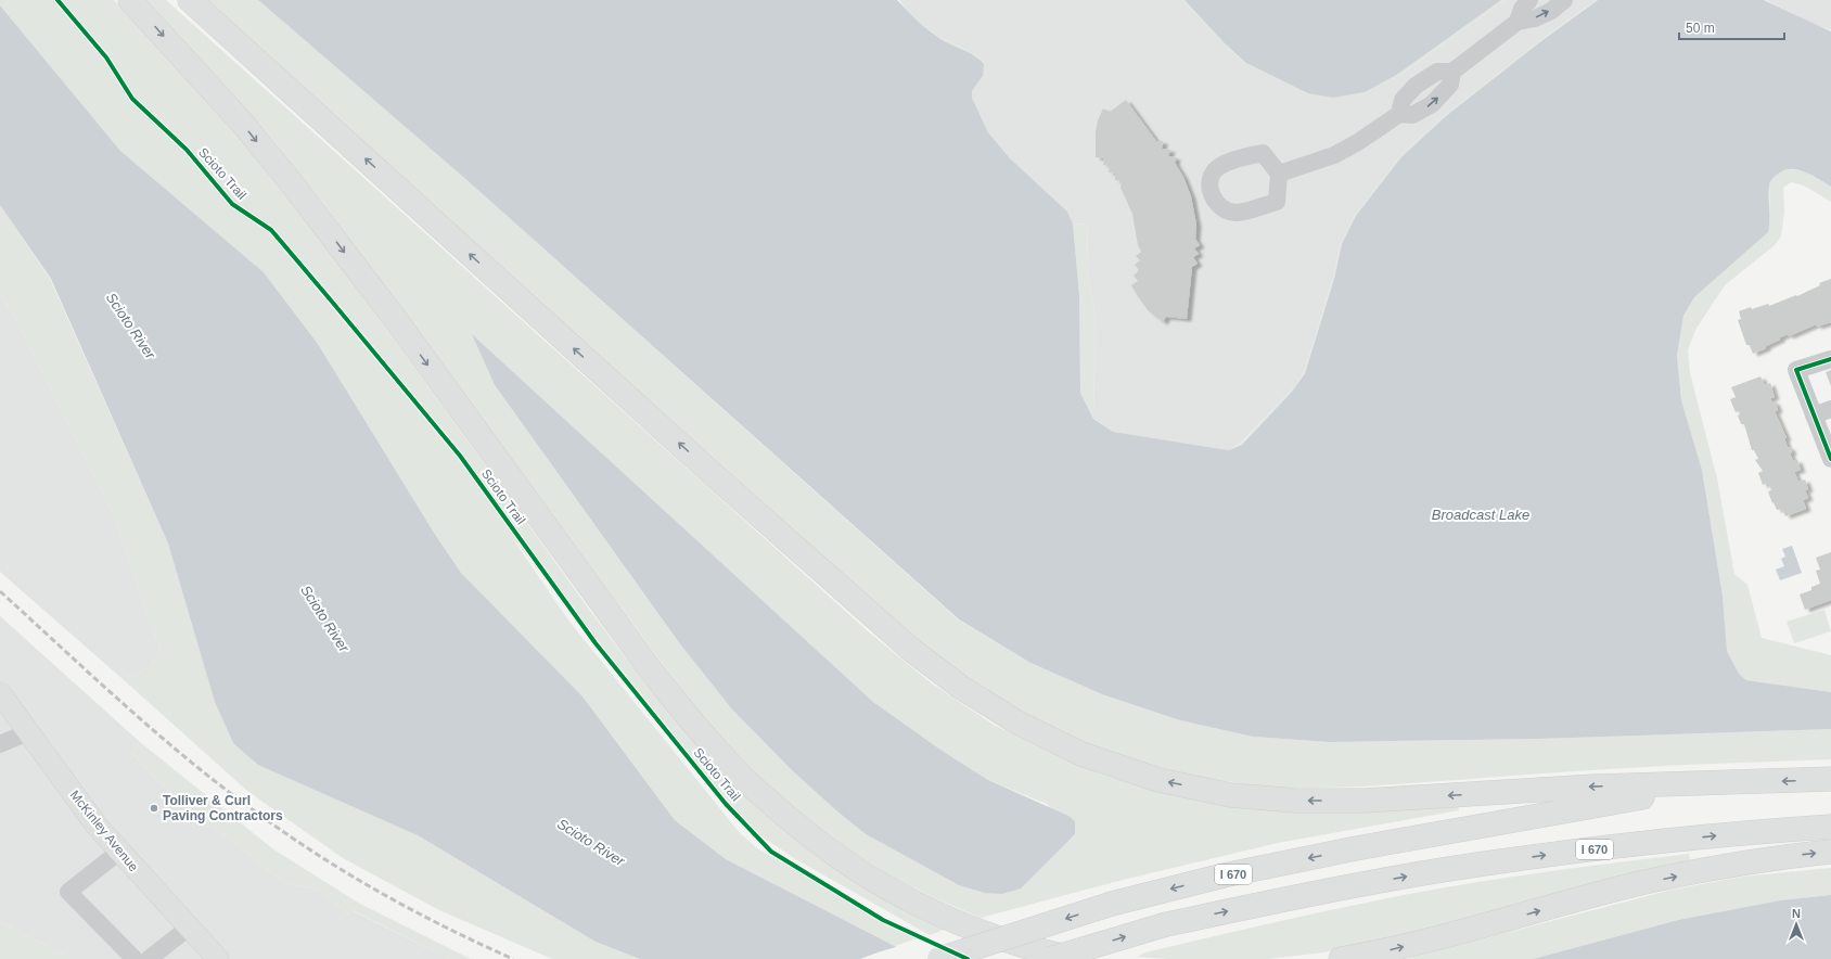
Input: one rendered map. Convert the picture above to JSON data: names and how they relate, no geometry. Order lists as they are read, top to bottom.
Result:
{
  "streets": {
    "highway": ["I 670"],
    "main road": ["McKinley Avenue"],
    "cycle path": ["Scioto Trail"]
  },
  "water": ["Scioto River", "Broadcast Lake"],
  "places": ["Tolliver & Curl Paving Contractors"],
  "scale_bar": "50 m",
  "north": "top"
}
